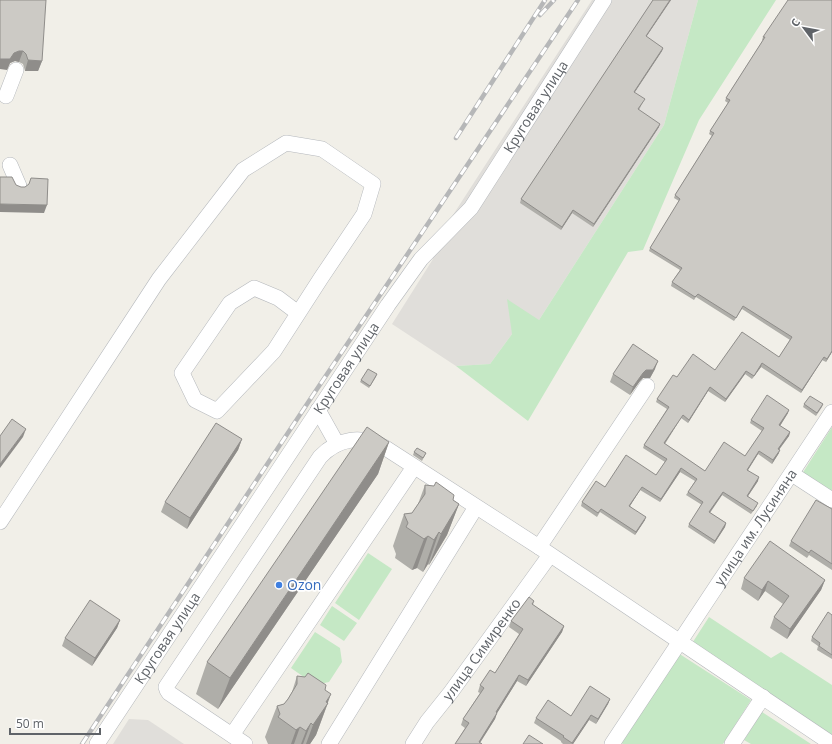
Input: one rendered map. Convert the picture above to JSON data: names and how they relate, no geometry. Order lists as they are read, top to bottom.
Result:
{
  "streets": {
    "street": ["Круговая улица", "улица им. Лусиняна", "улица Симиренко"]
  },
  "places": ["Ozon"],
  "scale_bar": "50 m",
  "north": "top left"
}
